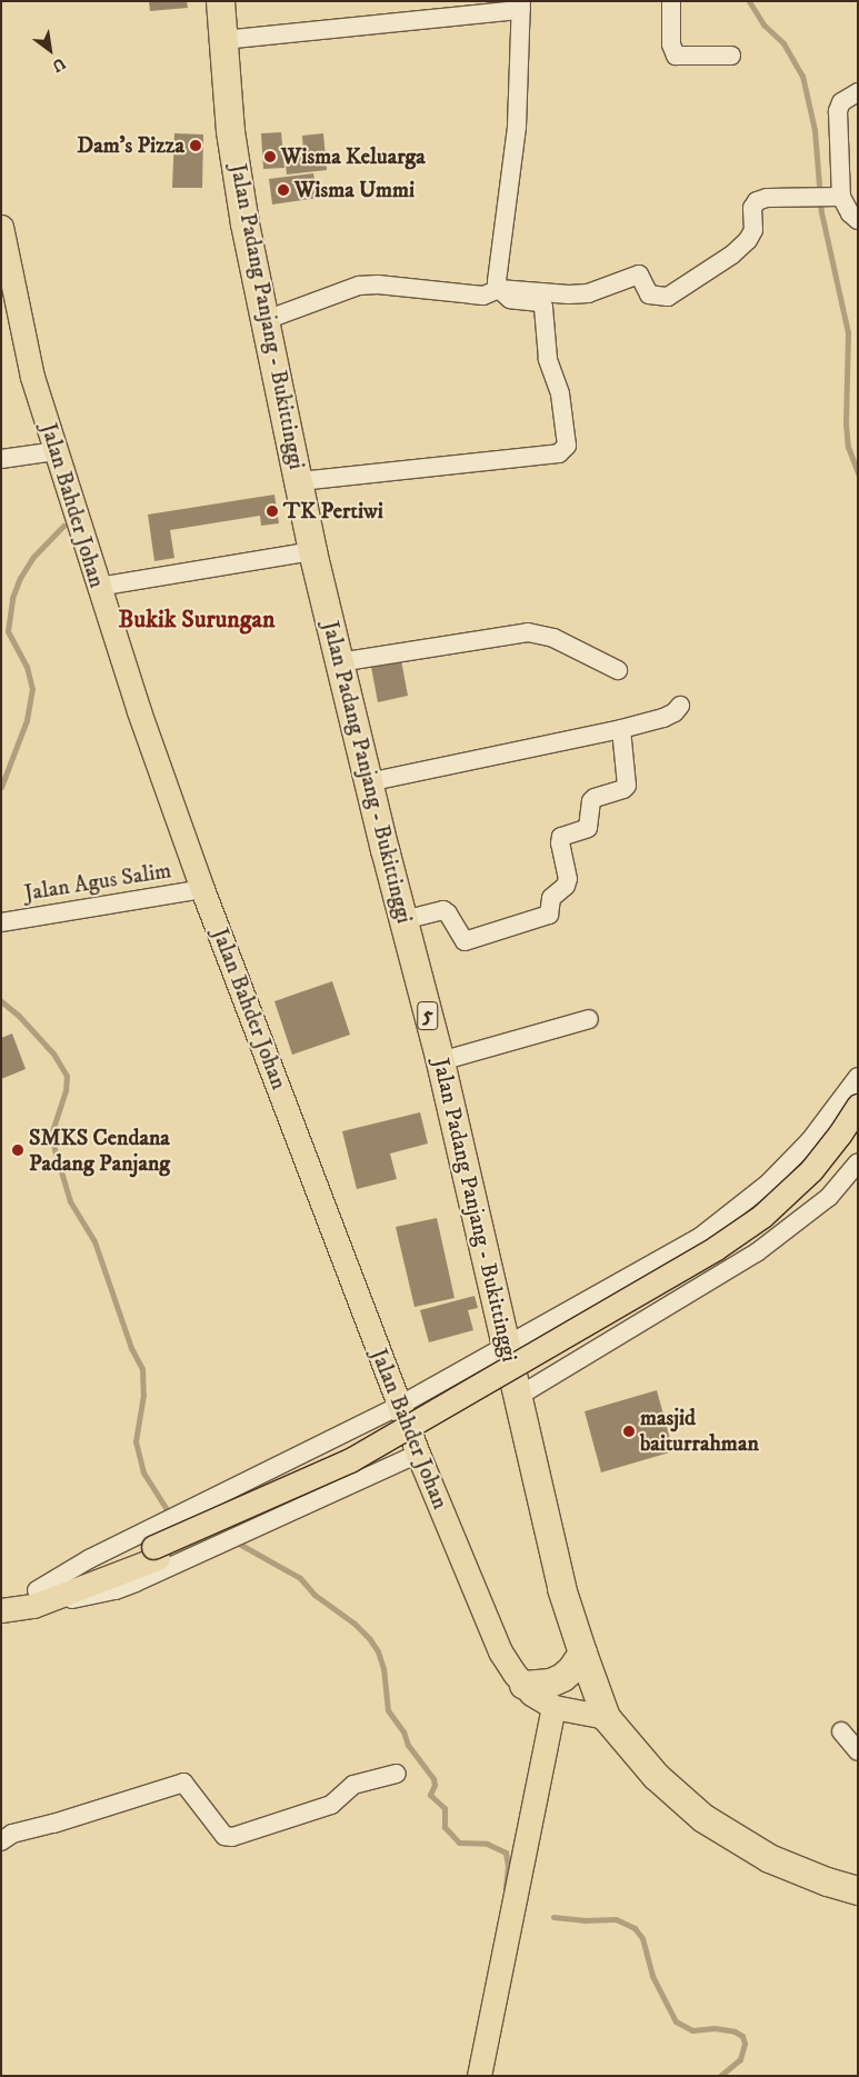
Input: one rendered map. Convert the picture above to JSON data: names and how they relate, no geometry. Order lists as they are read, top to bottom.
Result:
{
  "streets": {
    "highway": ["Jalan Padang Panjang - Bukittinggi", "5"],
    "main road": ["Jalan Bahder Johan"],
    "street": ["Jalan Agus Salim"]
  },
  "crossings": [
    ["Jalan Padang Panjang - Bukittinggi", "Jalan Bahder Johan"],
    ["Jalan Bahder Johan", "Jalan Agus Salim"]
  ],
  "districts": ["Bukik Surungan"],
  "places": [
    "Dam's Pizza",
    "Wisma Keluarga",
    "Wisma Ummi",
    "TK Pertiwi",
    "SMKS Cendana Padang Panjang",
    "masjid baiturrahman"
  ],
  "north": "bottom right"
}
